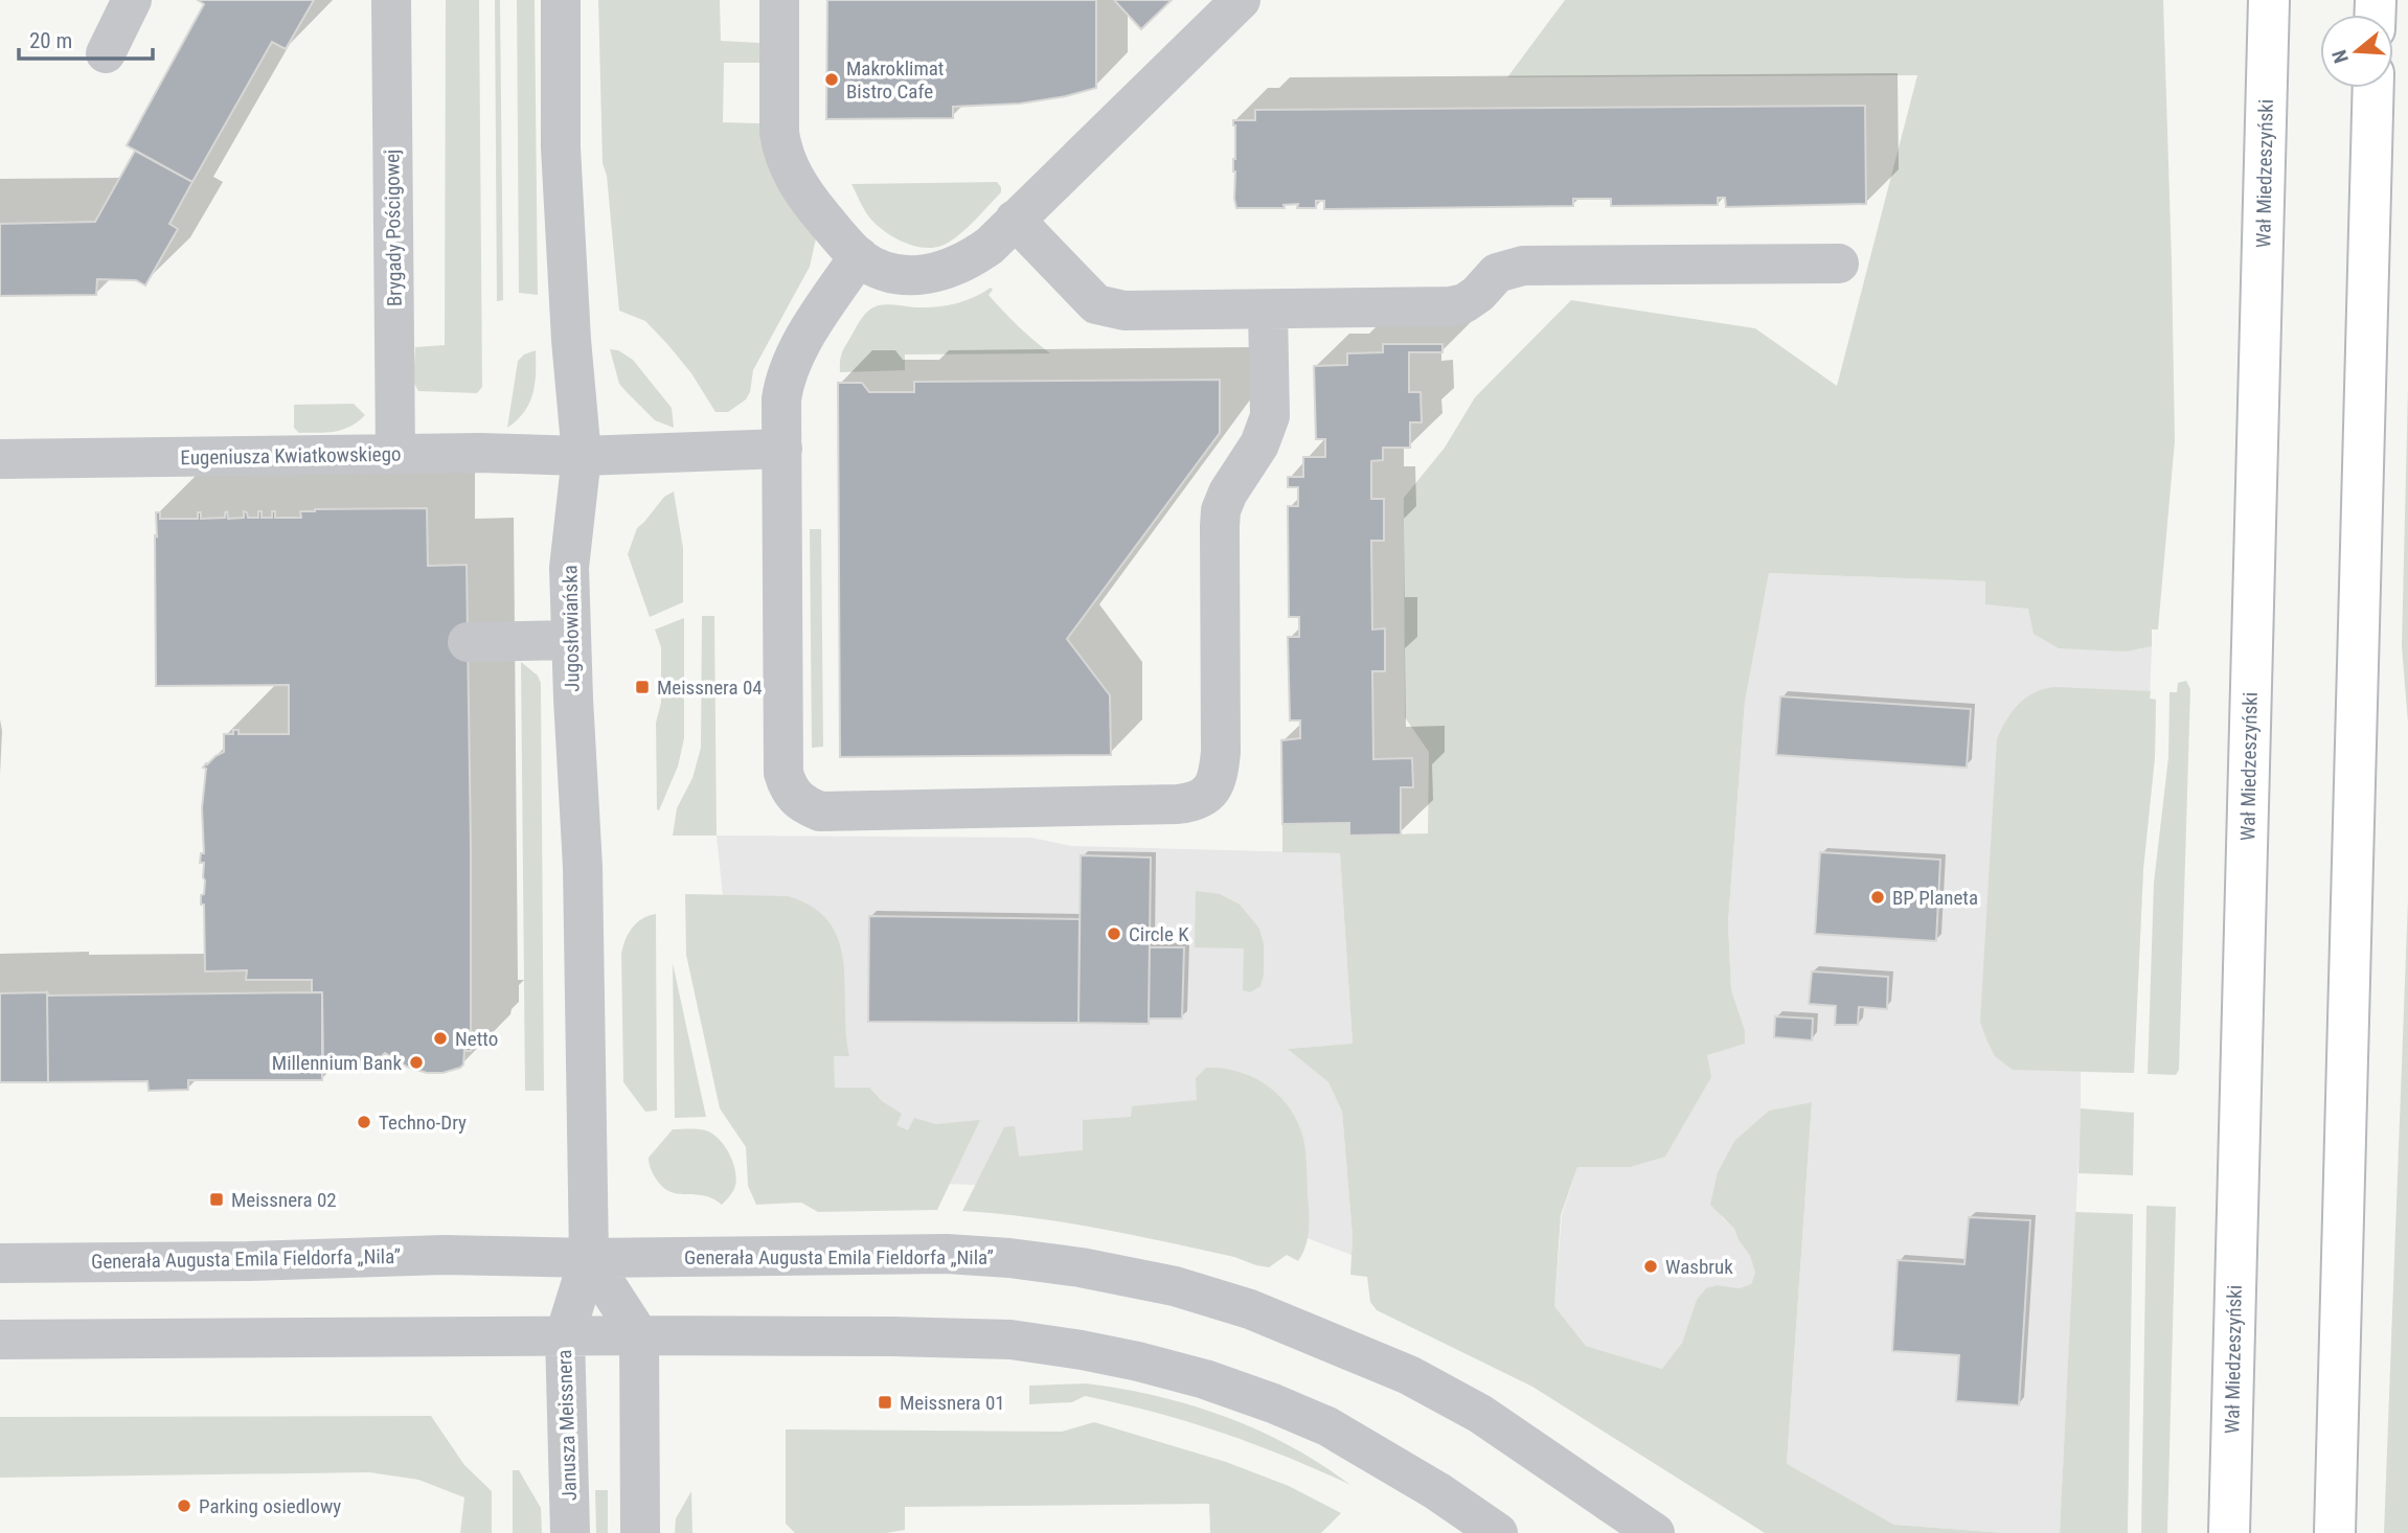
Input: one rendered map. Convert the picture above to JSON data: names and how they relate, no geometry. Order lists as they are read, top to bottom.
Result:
{
  "streets": {
    "main road": ["Wał Miedzeszyński"],
    "street": [
      "Brygady Pościgowej",
      "Eugeniusza Kwiatkowskiego",
      "Jugosłowiańska",
      "Generała Augusta Emila Fieldorfa „Nila”",
      "Janusza Meissnera"
    ]
  },
  "crossings": [
    ["Brygady Pościgowej", "Eugeniusza Kwiatkowskiego"],
    ["Eugeniusza Kwiatkowskiego", "Jugosłowiańska"],
    ["Jugosłowiańska", "Generała Augusta Emila Fieldorfa „Nila”"],
    ["Jugosłowiańska", "Janusza Meissnera"],
    ["Generała Augusta Emila Fieldorfa „Nila”", "Janusza Meissnera"]
  ],
  "places": {
    "other": [
      "Makroklimat Bistro Cafe",
      "BP Planeta",
      "Circle K",
      "Netto",
      "Millennium Bank",
      "Techno-Dry",
      "Wasbruk",
      "Parking osiedlowy"
    ],
    "transit": ["Meissnera 04", "Meissnera 02", "Meissnera 01"]
  },
  "scale_bar": "20 m",
  "north": "left"
}
